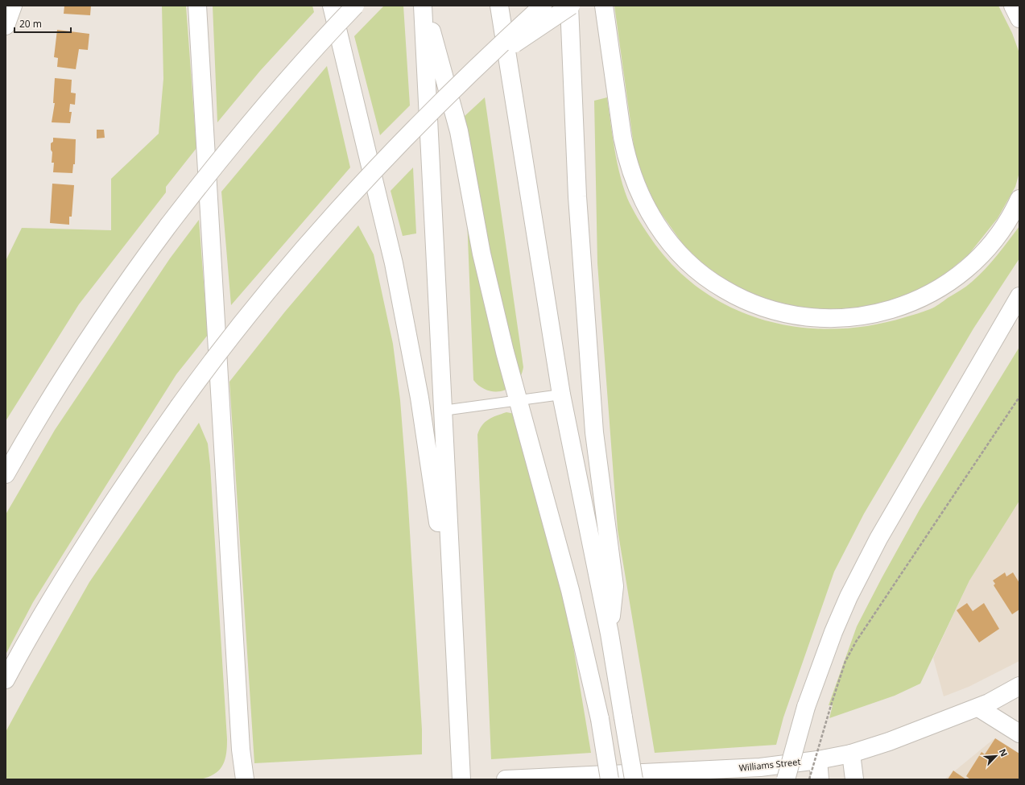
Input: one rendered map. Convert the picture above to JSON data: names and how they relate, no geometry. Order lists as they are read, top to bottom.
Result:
{
  "streets": {
    "main road": ["Williams Street"]
  },
  "scale_bar": "20 m",
  "north": "top right"
}
